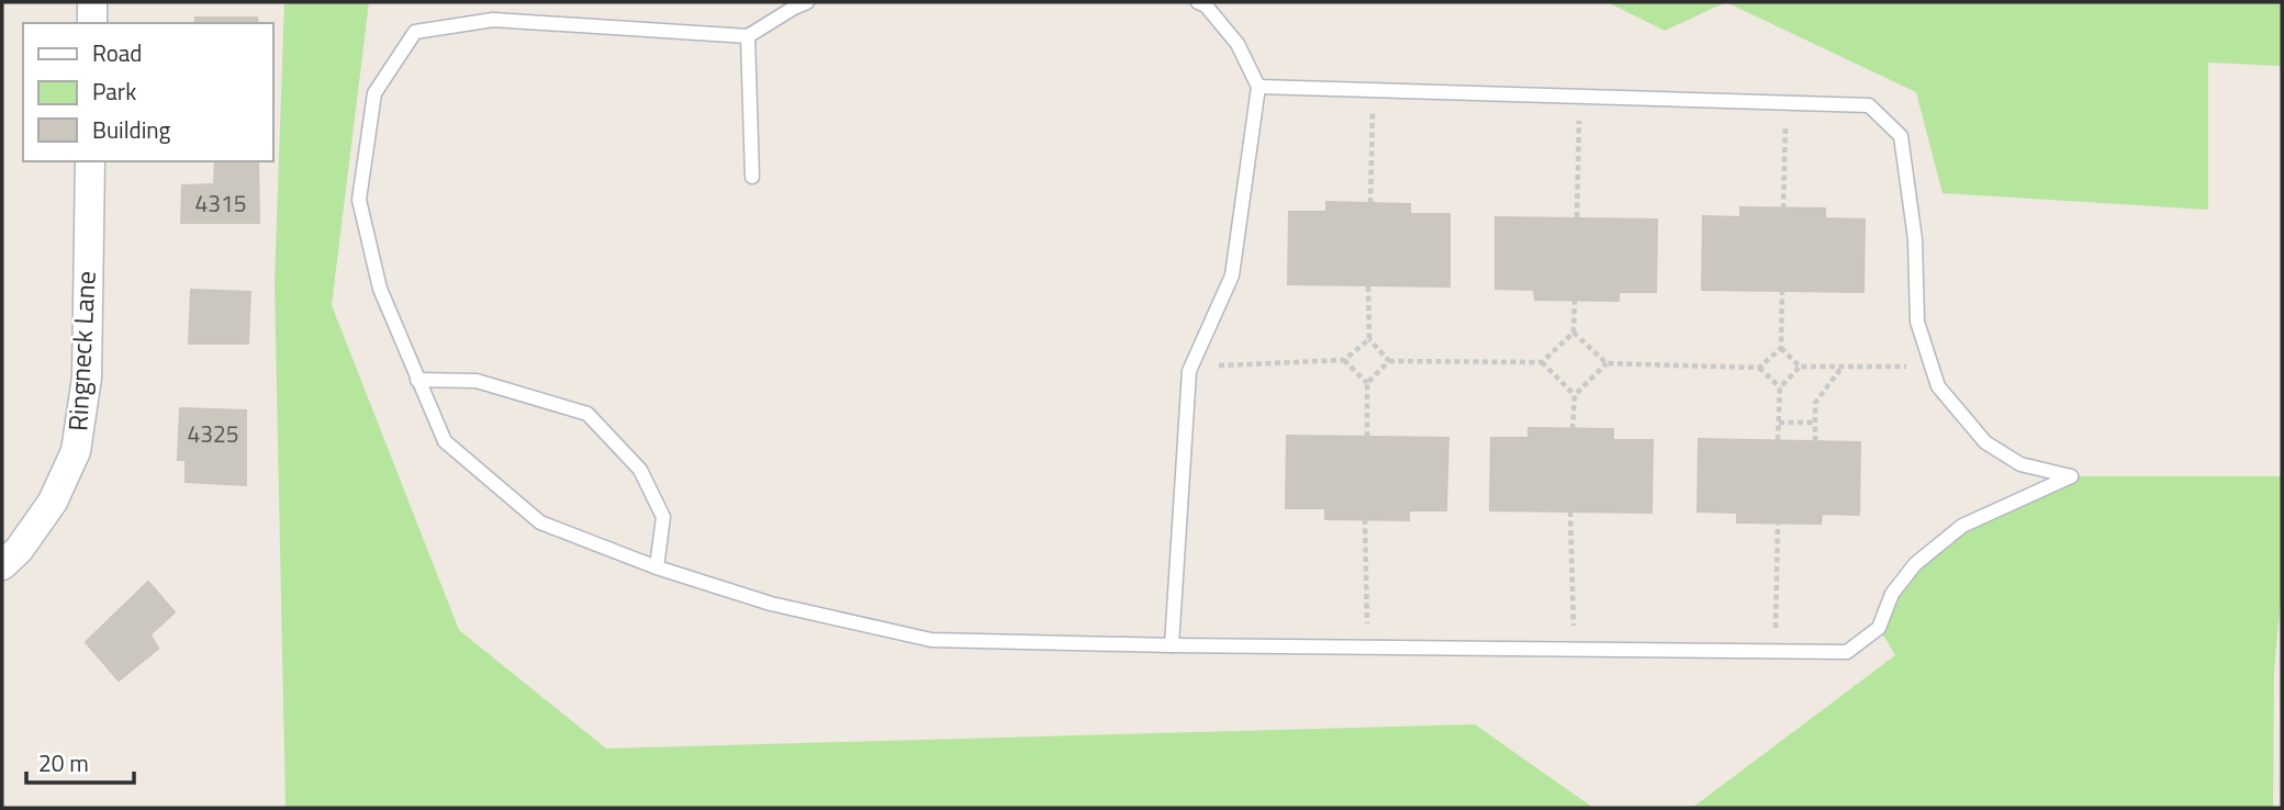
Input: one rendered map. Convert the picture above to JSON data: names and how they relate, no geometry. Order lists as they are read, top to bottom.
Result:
{
  "streets": {
    "street": ["Ringneck Lane"]
  },
  "house_numbers": ["4315", "4325"],
  "legend": ["Road", "Park", "Building"],
  "scale_bar": "20 m"
}
